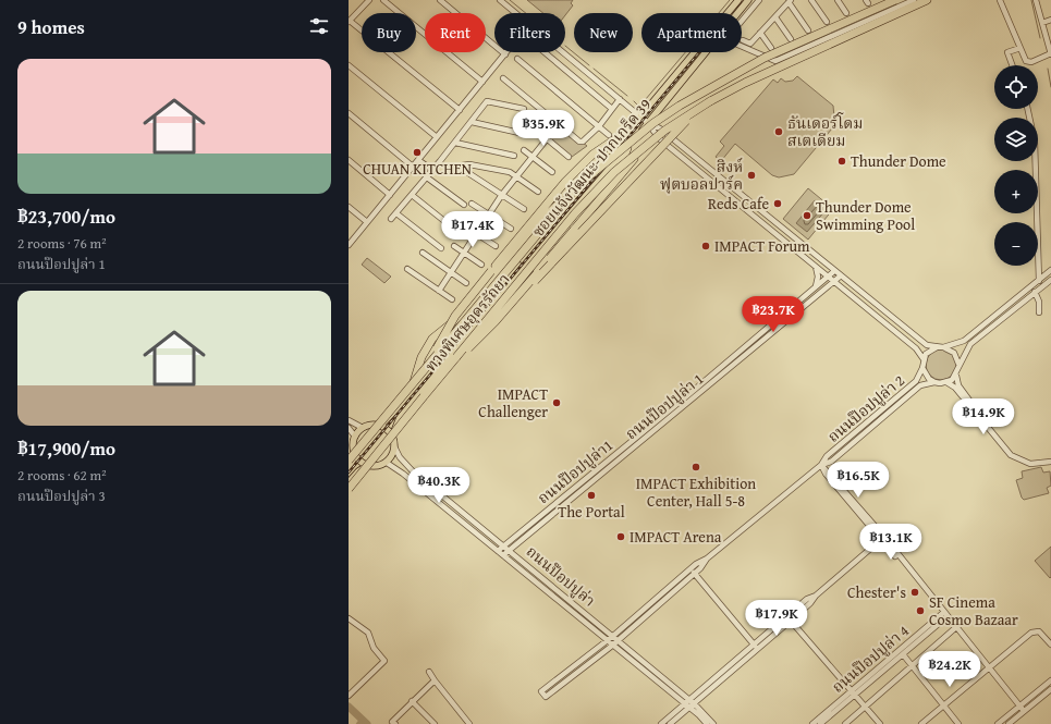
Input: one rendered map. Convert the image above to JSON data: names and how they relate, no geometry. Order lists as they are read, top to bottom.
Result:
{
  "streets": {
    "highway": ["ทางพิเศษอุดรรัถยา"],
    "main road": ["ซอยแจ้งวัฒนะ-ปากเกร็ด 39"],
    "street": [
      "ถนนป๊อปปูล่า 1",
      "ถนนป๊อปปูล่า 2",
      "ถนนป๊อปปูล่า1",
      "ถนนป๊อปปูล่า",
      "ถนนป๊อปปูล่า 4"
    ]
  },
  "crossings": [
    ["ซอยแจ้งวัฒนะ-ปากเกร็ด 39", "ถนนป๊อปปูล่า"],
    ["ถนนป๊อปปูล่า 1", "ถนนป๊อปปูล่า"],
    ["ถนนป๊อปปูล่า 2", "ถนนป๊อปปูล่า"],
    ["ถนนป๊อปปูล่า1", "ถนนป๊อปปูล่า"]
  ],
  "places": [
    "ธันเดอร์โดม สเตเดียม",
    "CHUAN KITCHEN",
    "Thunder Dome",
    "สิงห์ ฟุตบอลปาร์ค",
    "Reds Cafe",
    "Thunder Dome Swimming Pool",
    "IMPACT Forum",
    "IMPACT Challenger",
    "IMPACT Exhibition Center, Hall 5-8",
    "The Portal",
    "IMPACT Arena",
    "Chester's",
    "SF Cinema Cosmo Bazaar"
  ],
  "page": {
    "heading": "9 homes",
    "chip": [
      "Buy",
      "Rent",
      "Filters",
      "New",
      "Apartment"
    ],
    "list": [
      {
        "name": "฿23,700/mo",
        "note": "2 rooms · 76 m² · ถนนป๊อปปูล่า 1"
      },
      {
        "name": "฿17,900/mo",
        "note": "2 rooms · 62 m² · ถนนป๊อปปูล่า 3"
      }
    ],
    "map_buttons": ["+", "−"],
    "price": [
      "฿35.9K",
      "฿17.4K",
      "฿23.7K",
      "฿14.9K",
      "฿16.5K",
      "฿40.3K",
      "฿13.1K",
      "฿17.9K",
      "฿24.2K"
    ]
  }
}
